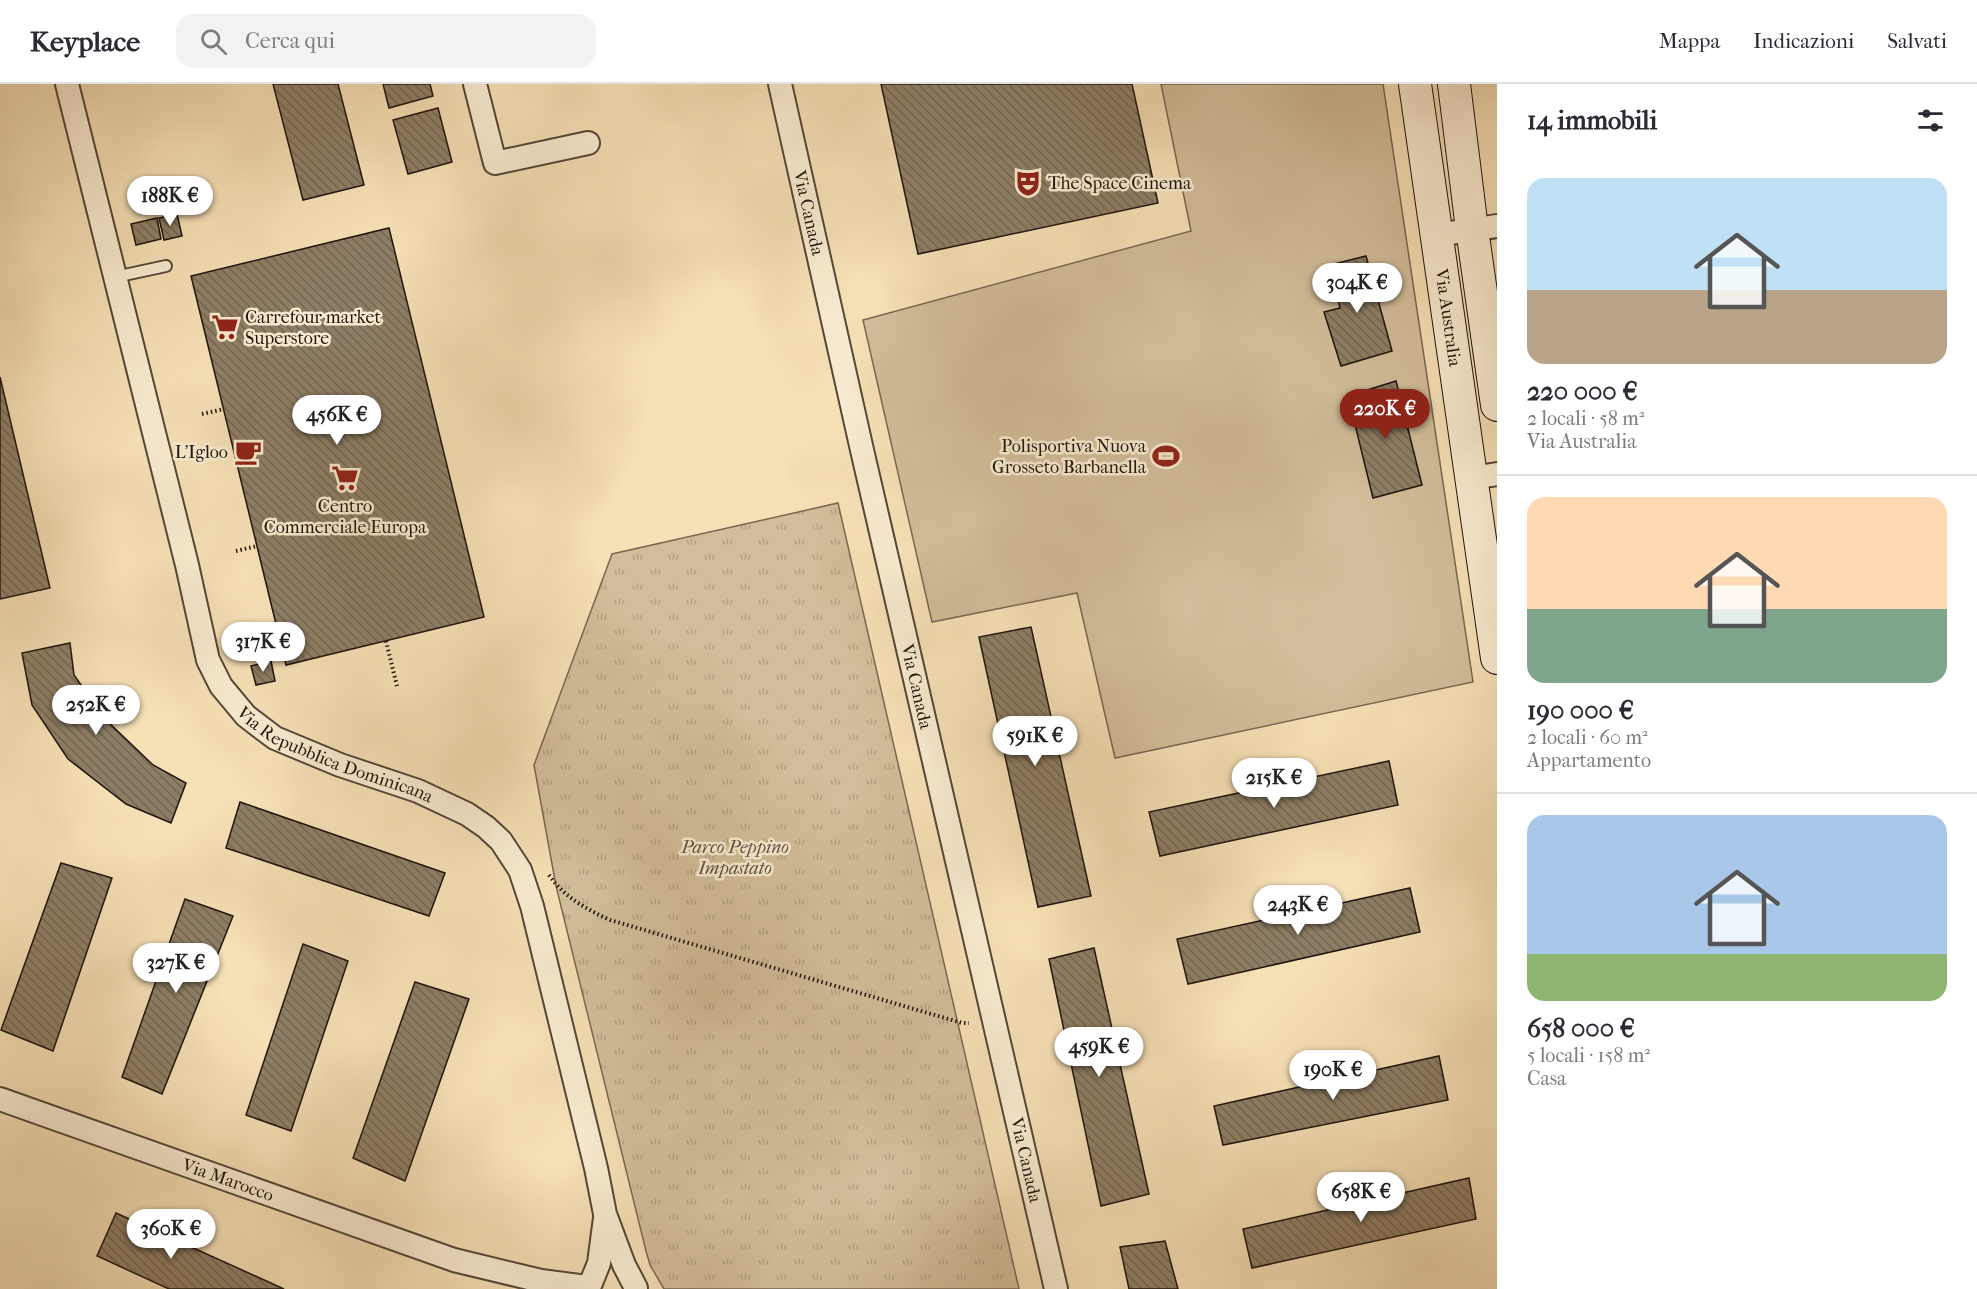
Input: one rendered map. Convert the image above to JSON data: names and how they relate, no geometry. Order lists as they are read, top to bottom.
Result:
{
  "streets": {
    "main road": ["Via Australia"],
    "street": ["Via Canada", "Via Repubblica Dominicana", "Via Marocco"]
  },
  "crossings": [
    ["Via Repubblica Dominicana", "Via Marocco"]
  ],
  "parks": ["Parco Peppino Impastato"],
  "places": {
    "theatre": ["The Space Cinema"],
    "supermarket": ["Carrefour market Superstore", "Centro Commerciale Europa"],
    "cafe": ["L'Igloo"],
    "sports": ["Polisportiva Nuova Grosseto Barbanella"]
  },
  "page": {
    "header": "Keyplace",
    "search": "Cerca qui",
    "nav": ["Mappa", "Indicazioni", "Salvati"],
    "heading": "14 immobili",
    "list": [
      {
        "name": "220 000 €",
        "note": "2 locali · 58 m² · Via Australia"
      },
      {
        "name": "190 000 €",
        "note": "2 locali · 60 m² · Appartamento"
      },
      {
        "name": "658 000 €",
        "note": "5 locali · 158 m² · Casa"
      }
    ],
    "price": [
      "188K €",
      "304K €",
      "220K €",
      "456K €",
      "317K €",
      "252K €",
      "591K €",
      "215K €",
      "243K €",
      "327K €",
      "459K €",
      "190K €",
      "658K €",
      "360K €"
    ]
  }
}
